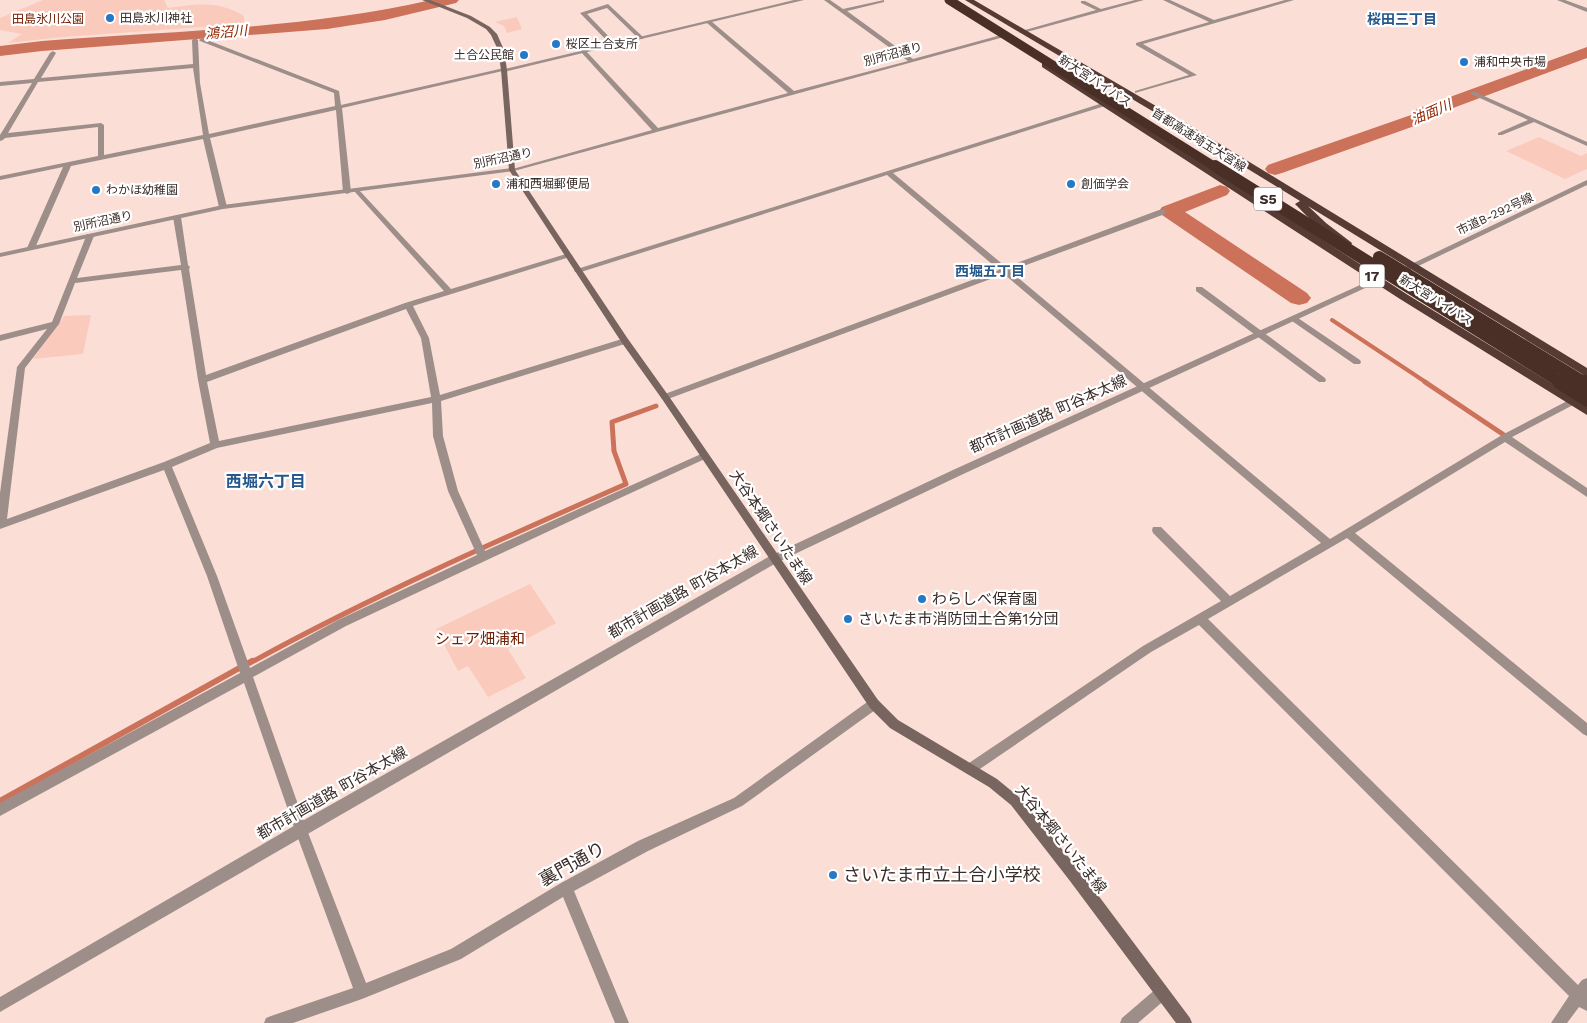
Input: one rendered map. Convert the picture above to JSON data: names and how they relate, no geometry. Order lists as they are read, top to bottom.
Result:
{
  "streets": {
    "highway": [
      "新大宮バイパス",
      "首都高速埼玉大宮線",
      "S5",
      "17"
    ],
    "main road": ["大谷本郷さいたま線"],
    "street": [
      "別所沼通り",
      "市道B-292号線",
      "都市計画道路 町谷本太線",
      "裏門通り"
    ]
  },
  "crossings": [
    ["別所沼通り", "新大宮バイパス"],
    ["別所沼通り", "大谷本郷さいたま線"],
    ["新大宮バイパス", "市道B-292号線"],
    ["新大宮バイパス", "都市計画道路 町谷本太線"],
    ["市道B-292号線", "都市計画道路 町谷本太線"],
    ["都市計画道路 町谷本太線", "大谷本郷さいたま線"],
    ["大谷本郷さいたま線", "裏門通り"]
  ],
  "districts": ["桜田三丁目", "西堀五丁目", "西堀六丁目"],
  "water": ["鴻沼川", "油面川"],
  "parks": ["田島氷川公園", "シェア畑浦和"],
  "places": [
    "田島氷川神社",
    "桜区土合支所",
    "土合公民館",
    "浦和中央市場",
    "浦和西堀郵便局",
    "創価学会",
    "わかほ幼稚園",
    "わらしべ保育園",
    "さいたま市消防団土合第1分団",
    "さいたま市立土合小学校"
  ]
}
